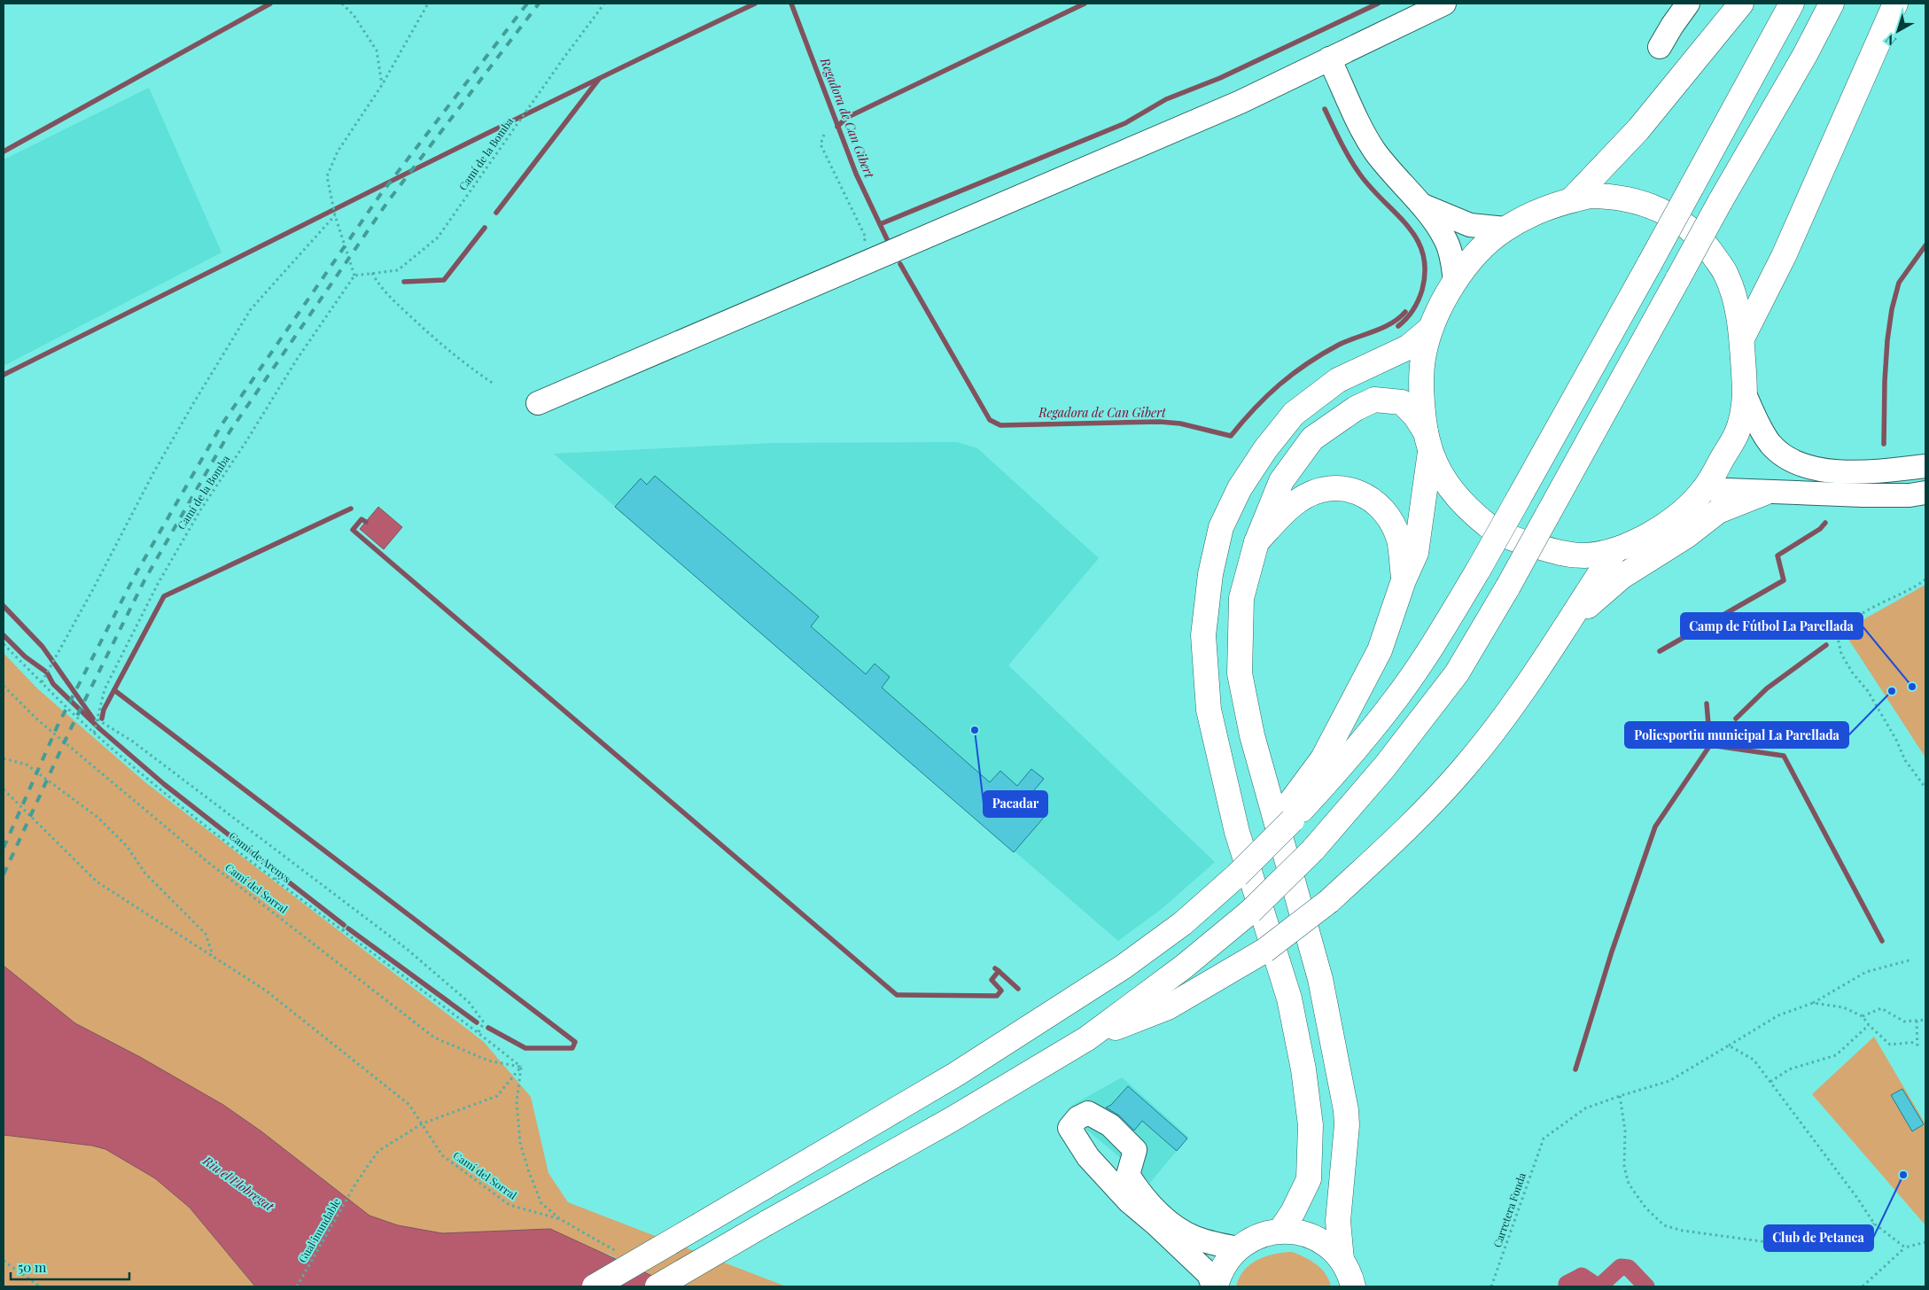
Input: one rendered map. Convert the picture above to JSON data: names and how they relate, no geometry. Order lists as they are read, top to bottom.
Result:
{
  "streets": {
    "path": [
      "Camí de la Bomba",
      "Camí de Arenys",
      "Camí del Sorral",
      "Carretera Fonda",
      "Gual inundable"
    ]
  },
  "crossings": [
    ["Camí de la Bomba", "Camí de Arenys"],
    ["Camí de Arenys", "Camí del Sorral"],
    ["Camí de Arenys", "Gual inundable"],
    ["Camí del Sorral", "Gual inundable"]
  ],
  "water": ["Regadora de Can Gibert", "Riu el Llobregat"],
  "places": [
    "Camp de Fútbol La Parellada",
    "Poliesportiu municipal La Parellada",
    "Pacadar",
    "Club de Petanca"
  ],
  "scale_bar": "50 m",
  "north": "bottom left"
}
